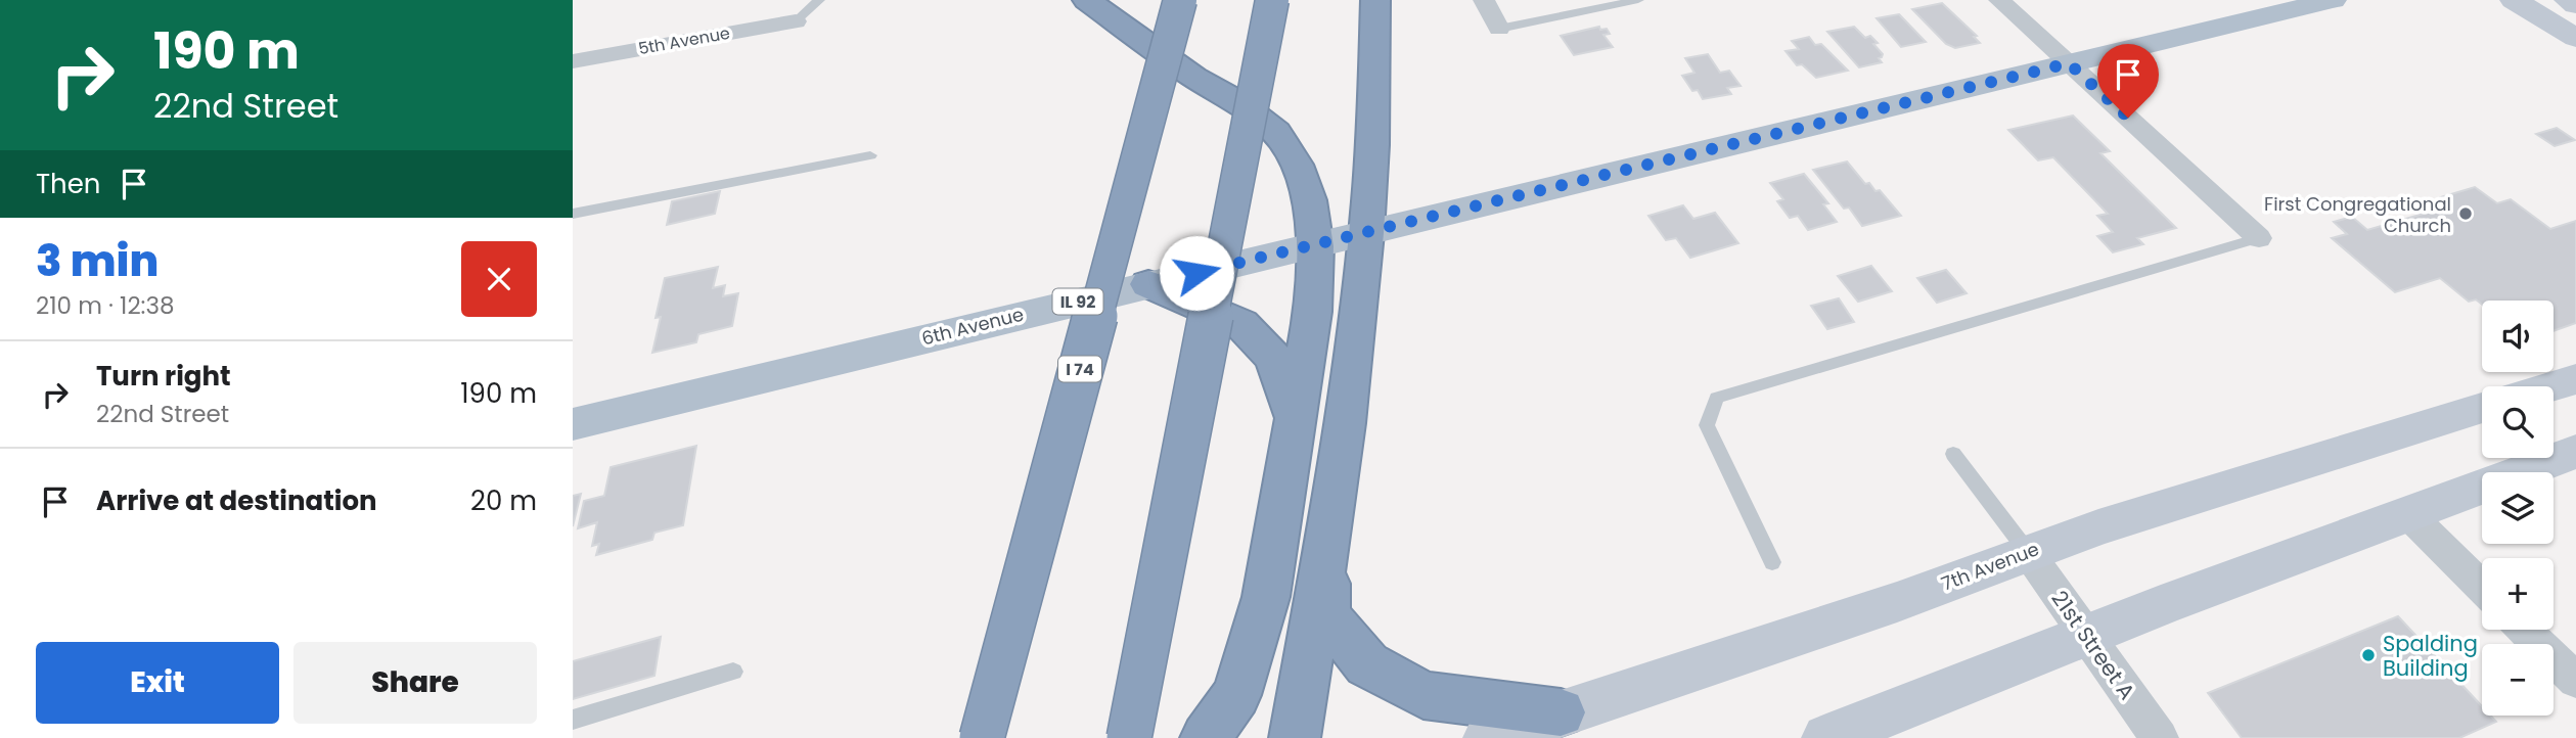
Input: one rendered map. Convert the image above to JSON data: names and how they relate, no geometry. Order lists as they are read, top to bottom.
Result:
{
  "streets": {
    "highway": ["I 74"],
    "main road": ["IL 92", "6th Avenue", "7th Avenue"],
    "street": ["5th Avenue", "21st Street A"]
  },
  "crossings": [
    ["7th Avenue", "21st Street A"]
  ],
  "places": ["First Congregational Church", "Spalding Building"],
  "page": {
    "turn": ["190 m", "22nd Street"],
    "then": "Then",
    "heading": ["3 min", "210 m · 12:38"],
    "map_buttons": ["+", "−"],
    "list": [
      {
        "name": "Turn right",
        "note": "22nd Street",
        "value": "190 m"
      },
      {
        "name": "Arrive at destination",
        "value": "20 m"
      }
    ],
    "buttons": ["Exit", "Share"]
  }
}
